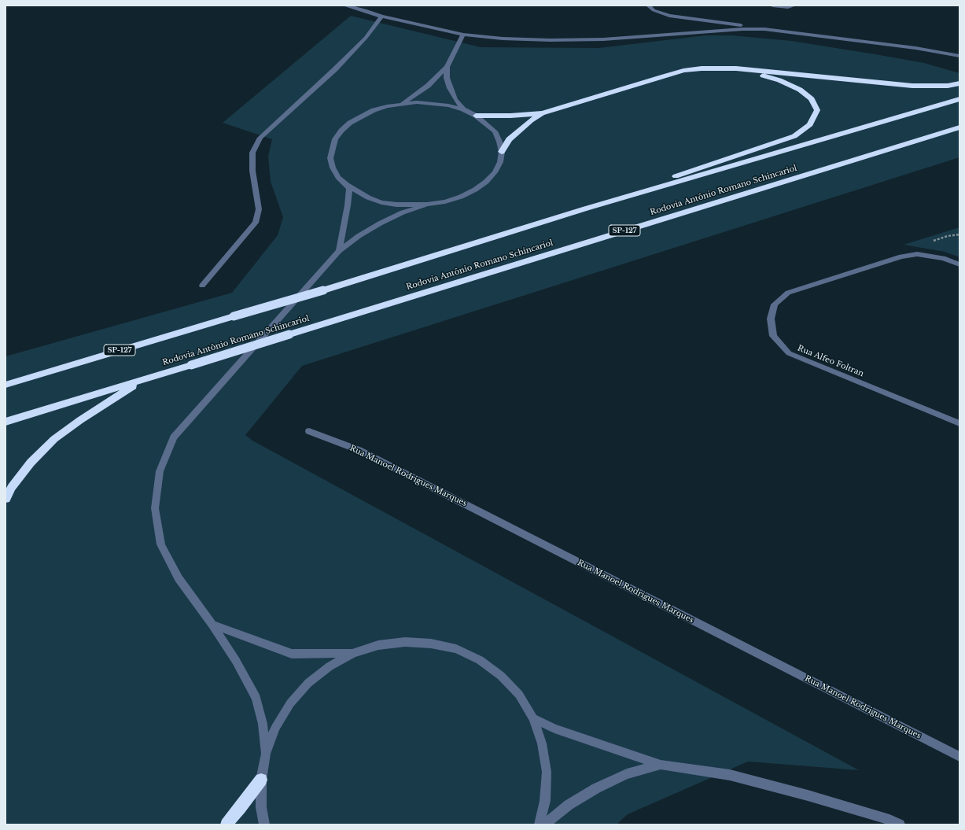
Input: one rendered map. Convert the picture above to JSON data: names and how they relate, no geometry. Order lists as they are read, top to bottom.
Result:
{
  "streets": {
    "highway": ["Rodovia Antônio Romano Schincariol", "SP-127"],
    "street": ["Rua Alfeo Foltran", "Rua Manoel Rodrigues Marques"]
  }
}
